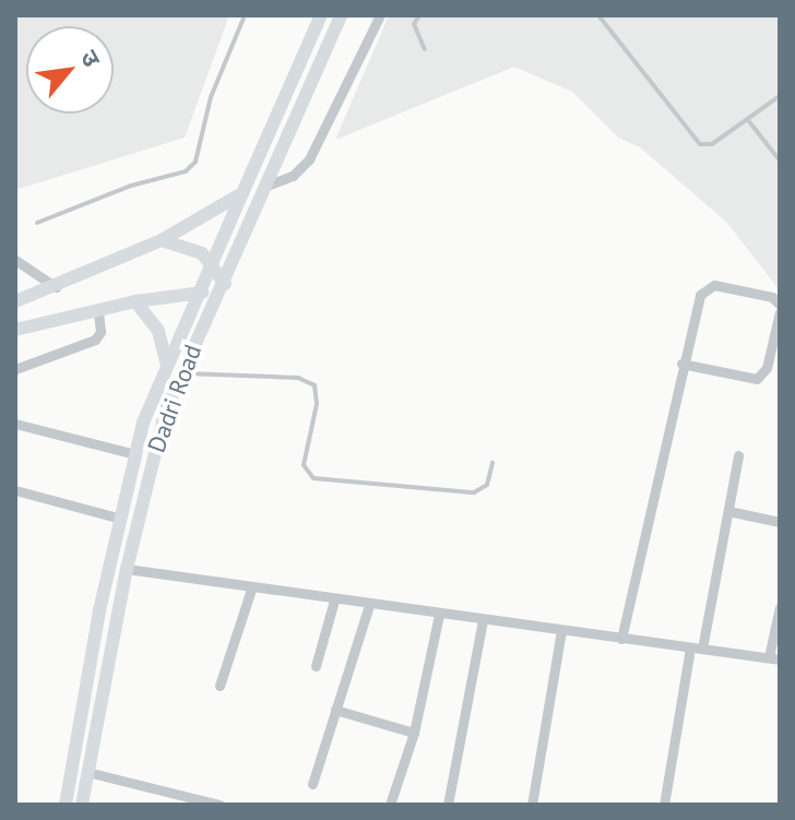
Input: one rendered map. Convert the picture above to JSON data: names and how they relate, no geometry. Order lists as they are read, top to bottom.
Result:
{
  "streets": {
    "main road": ["Dadri Road"]
  },
  "north": "top right"
}
